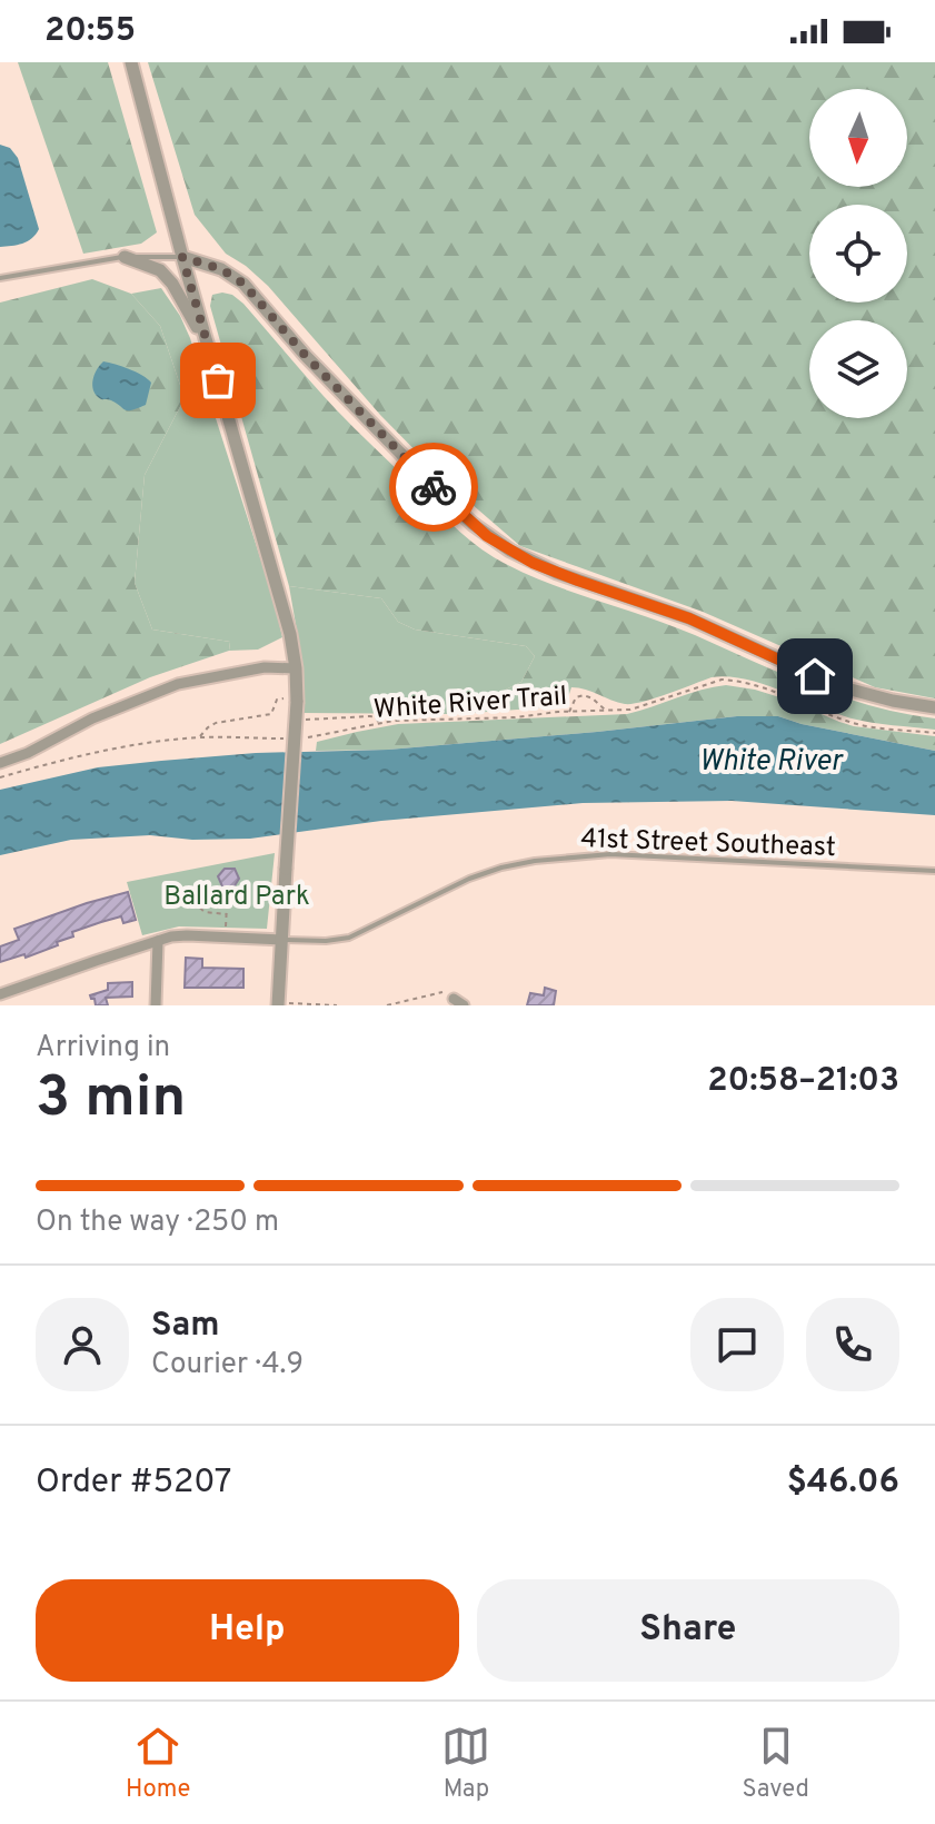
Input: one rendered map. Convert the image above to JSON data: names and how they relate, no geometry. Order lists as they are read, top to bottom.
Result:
{
  "streets": {
    "lane": ["41st Street Southeast"],
    "path": ["White River Trail"]
  },
  "water": ["White River"],
  "parks": ["Ballard Park"],
  "north": "bottom",
  "page": {
    "status": "20:55",
    "heading": ["3 min", "Arriving in", "20:58–21:03"],
    "panel": [
      "Sam",
      "Courier · 4.9",
      "Order #5207",
      "$46.06"
    ],
    "bar": "On the way · 250 m",
    "buttons": ["Help", "Share"],
    "tabs": ["Home", "Map", "Saved"]
  }
}
